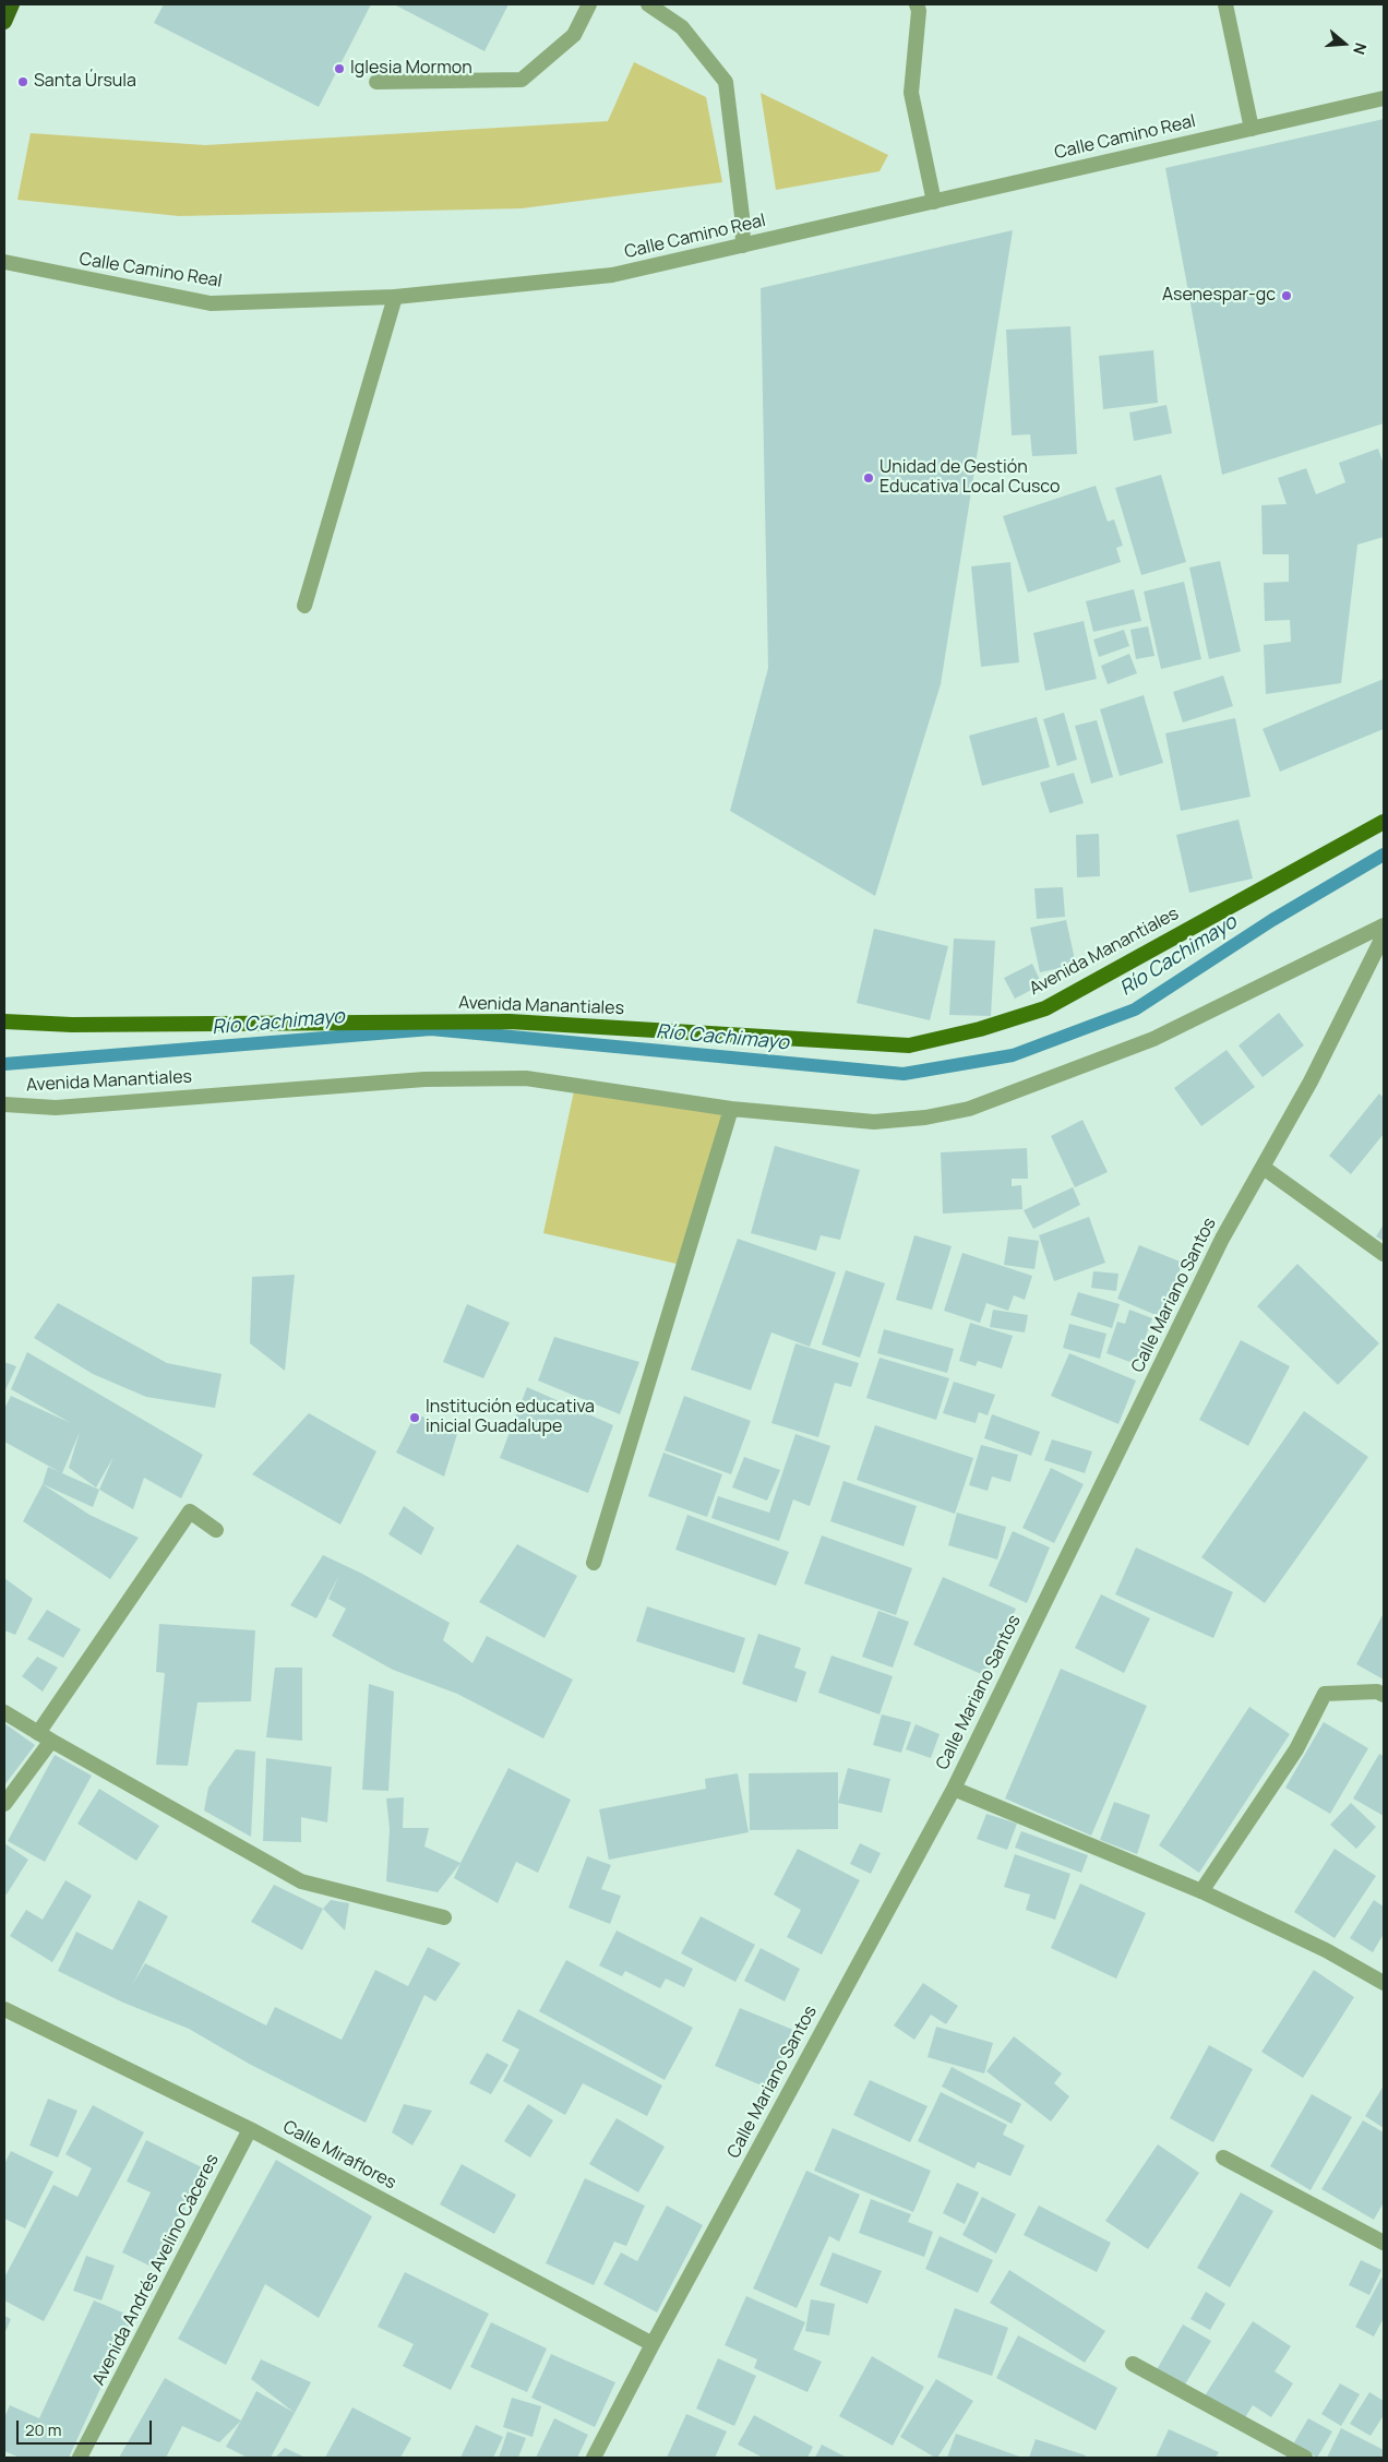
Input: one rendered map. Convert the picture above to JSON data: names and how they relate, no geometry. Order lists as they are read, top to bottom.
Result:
{
  "streets": {
    "main road": ["Avenida Manantiales"],
    "street": [
      "Calle Camino Real",
      "Calle Mariano Santos",
      "Calle Miraflores",
      "Avenida Andrés Avelino Cáceres"
    ]
  },
  "crossings": [
    ["Calle Mariano Santos", "Calle Miraflores"],
    ["Calle Miraflores", "Avenida Andrés Avelino Cáceres"]
  ],
  "water": ["Río Cachimayo"],
  "places": [
    "Iglesia Mormon",
    "Santa Úrsula",
    "Asenespar-gc",
    "Unidad de Gestión Educativa Local Cusco",
    "Institución educativa inicial Guadalupe"
  ],
  "scale_bar": "20 m",
  "north": "right"
}
